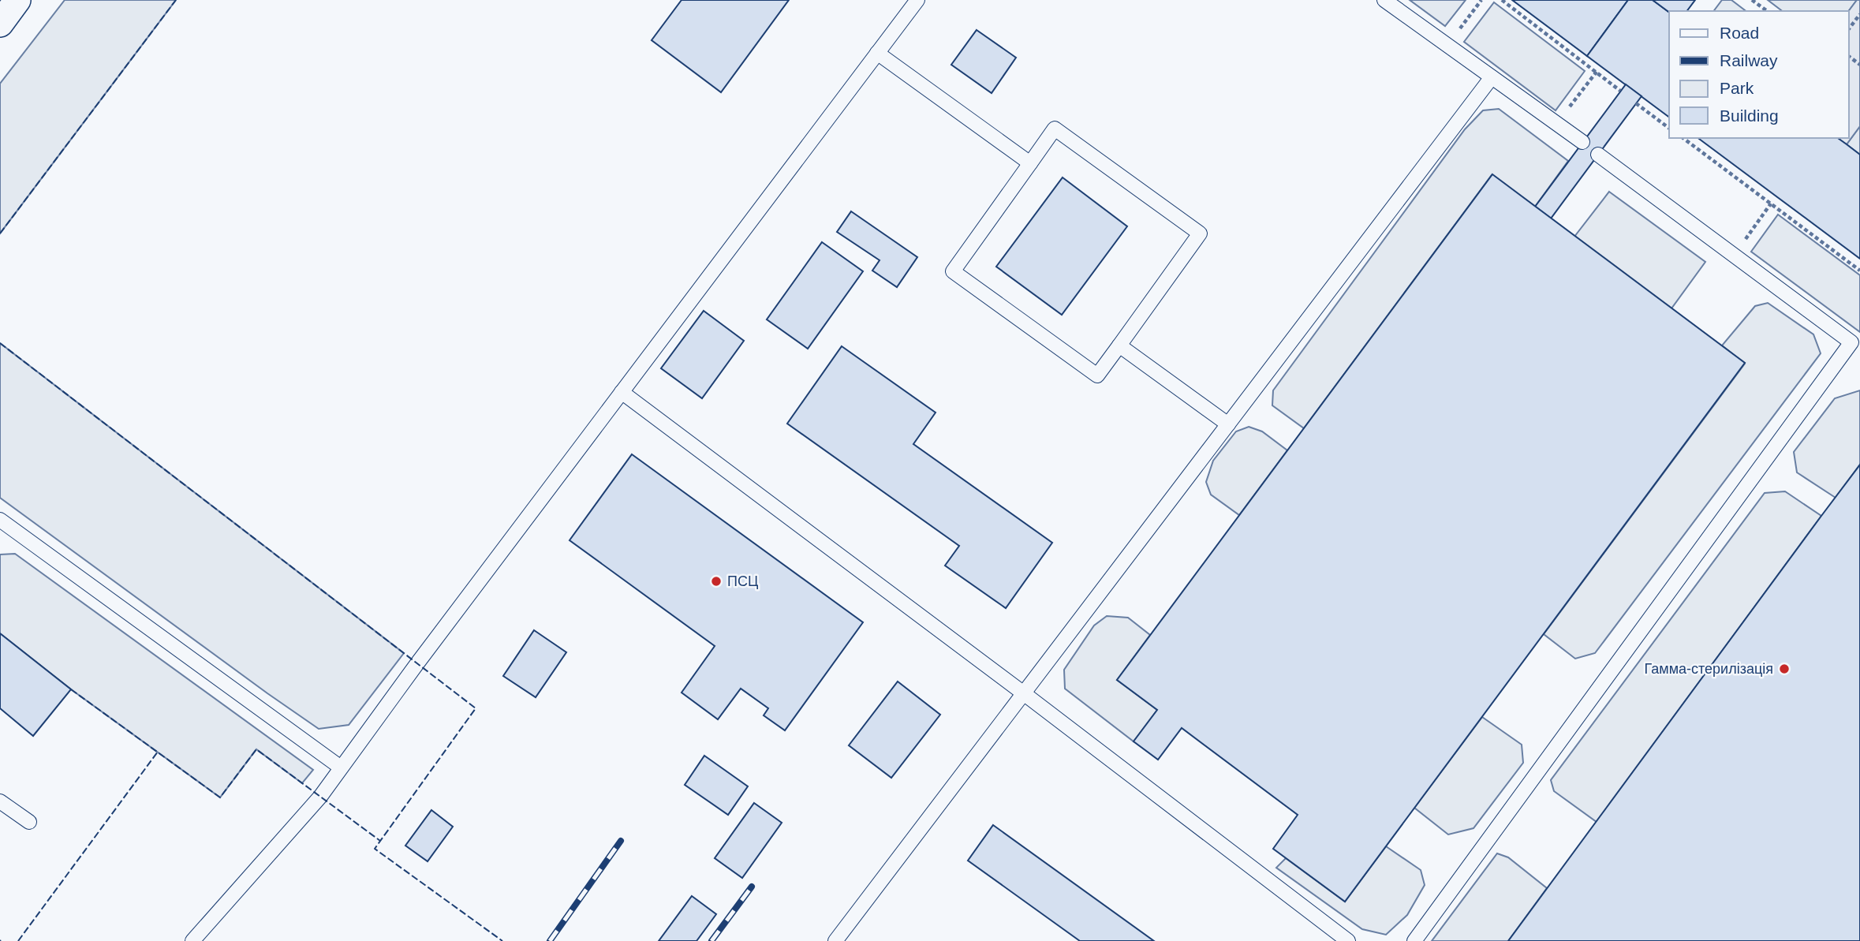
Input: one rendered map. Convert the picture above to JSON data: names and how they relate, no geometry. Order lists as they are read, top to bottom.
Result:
{
  "places": ["ПСЦ", "Гамма-стерилізація"],
  "legend": [
    "Road",
    "Railway",
    "Park",
    "Building"
  ]
}
